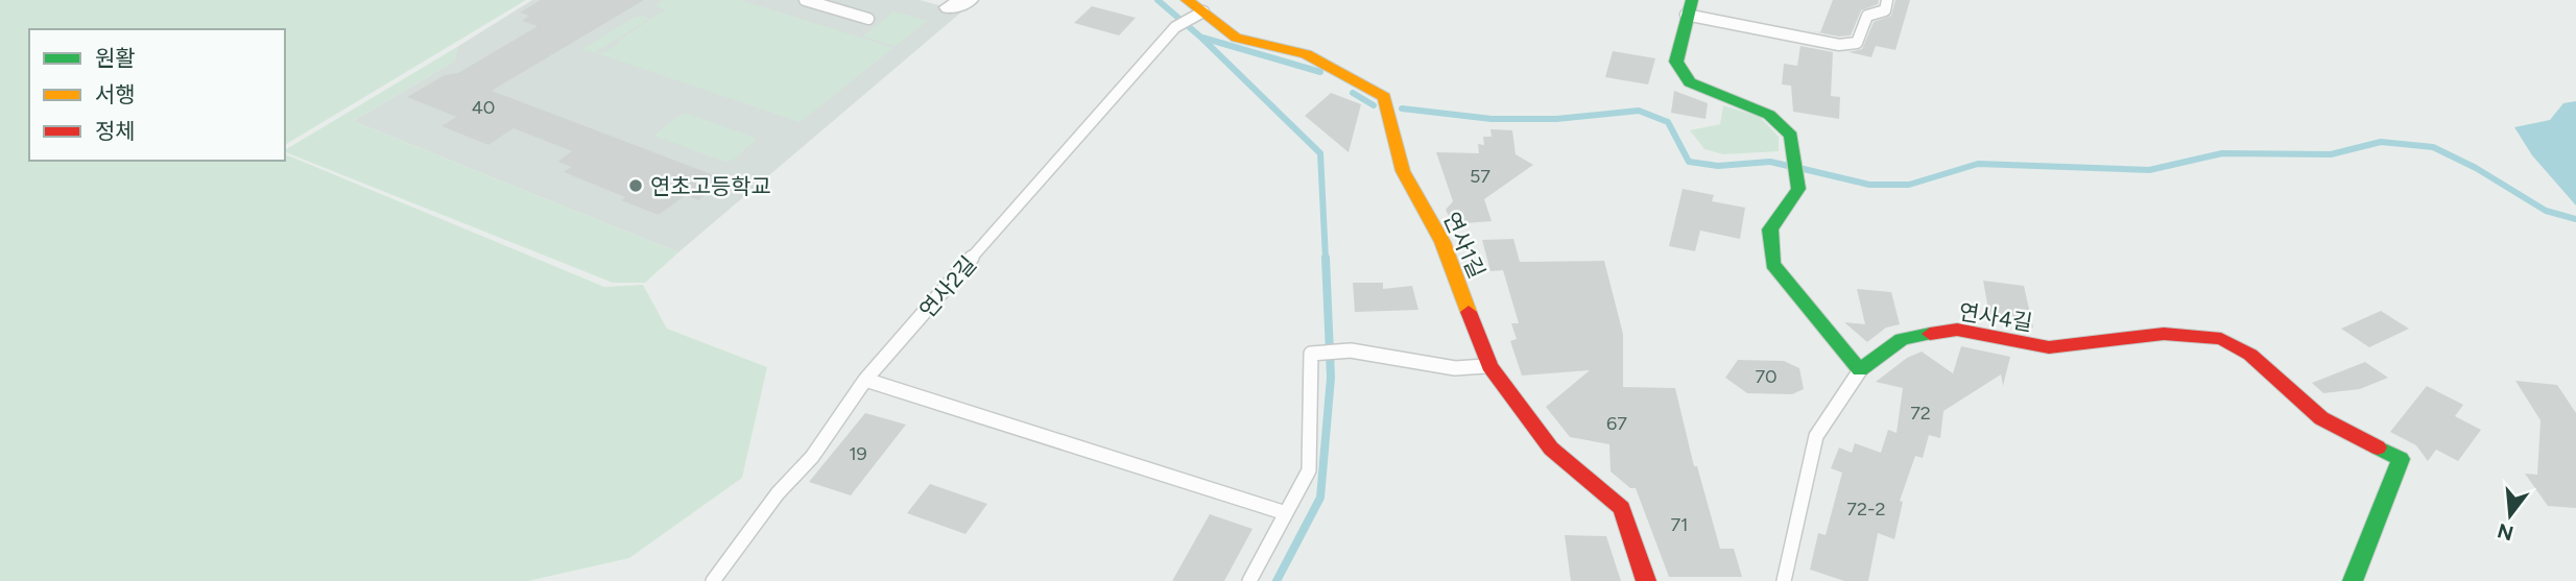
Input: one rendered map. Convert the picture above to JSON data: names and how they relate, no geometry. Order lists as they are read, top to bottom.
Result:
{
  "streets": {
    "street": ["연사1길", "연사4길"],
    "lane": ["연사2길"]
  },
  "crossings": [
    ["연사1길", "연사2길"]
  ],
  "places": ["연초고등학교"],
  "house_numbers": [
    "40",
    "57",
    "70",
    "72",
    "67",
    "19",
    "72-2",
    "71"
  ],
  "legend": ["원활", "서행", "정체"],
  "north": "bottom"
}
